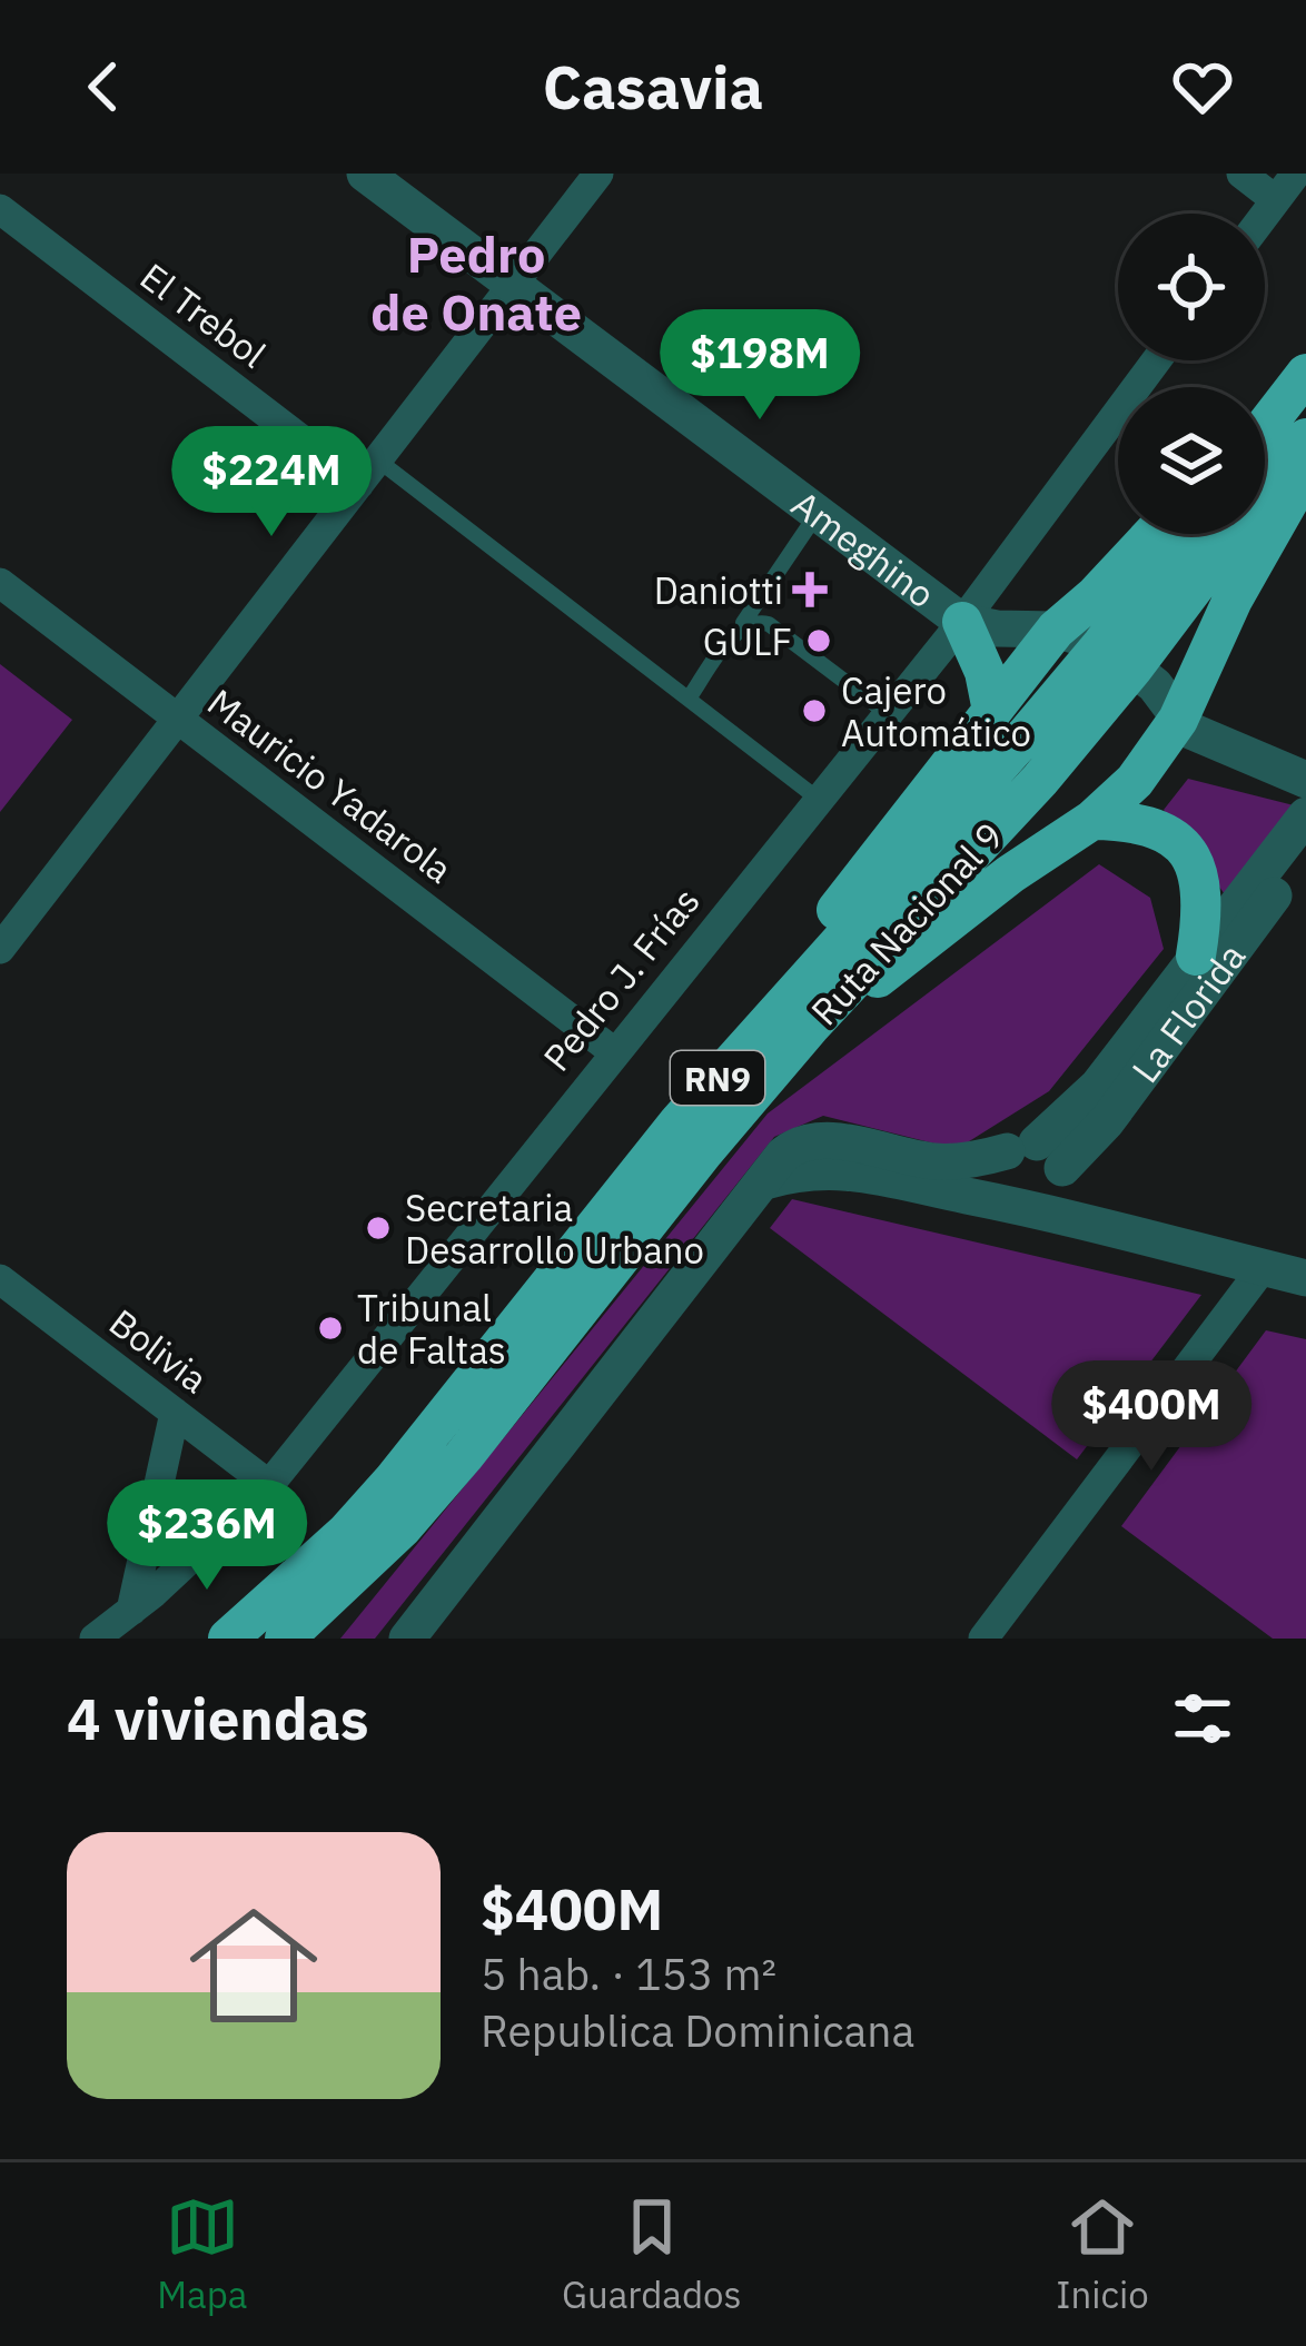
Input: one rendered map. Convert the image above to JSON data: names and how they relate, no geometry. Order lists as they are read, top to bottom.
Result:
{
  "streets": {
    "highway": ["Ruta Nacional 9", "RN9"],
    "street": [
      "El Trebol",
      "Ameghino",
      "Mauricio Yadarola",
      "Pedro J. Frías",
      "La Florida",
      "Bolivia"
    ]
  },
  "crossings": [
    ["Ameghino", "Ruta Nacional 9"],
    ["Ameghino", "Pedro J. Frías"],
    ["Ameghino", "RN9"],
    ["Mauricio Yadarola", "Pedro J. Frías"],
    ["Ruta Nacional 9", "RN9"],
    ["Pedro J. Frías", "Bolivia"]
  ],
  "districts": ["Pedro de Onate"],
  "places": {
    "health": ["Daniotti"],
    "other": [
      "GULF",
      "Cajero Automático",
      "Secretaria Desarrollo Urbano",
      "Tribunal de Faltas"
    ]
  },
  "page": {
    "header": "Casavia",
    "price": [
      "$198M",
      "$224M",
      "$400M",
      "$236M"
    ],
    "heading": "4 viviendas",
    "list": [
      {
        "name": "$400M",
        "note": "5 hab. · 153 m² · Republica Dominicana"
      }
    ],
    "tabs": ["Mapa", "Guardados", "Inicio"]
  }
}
